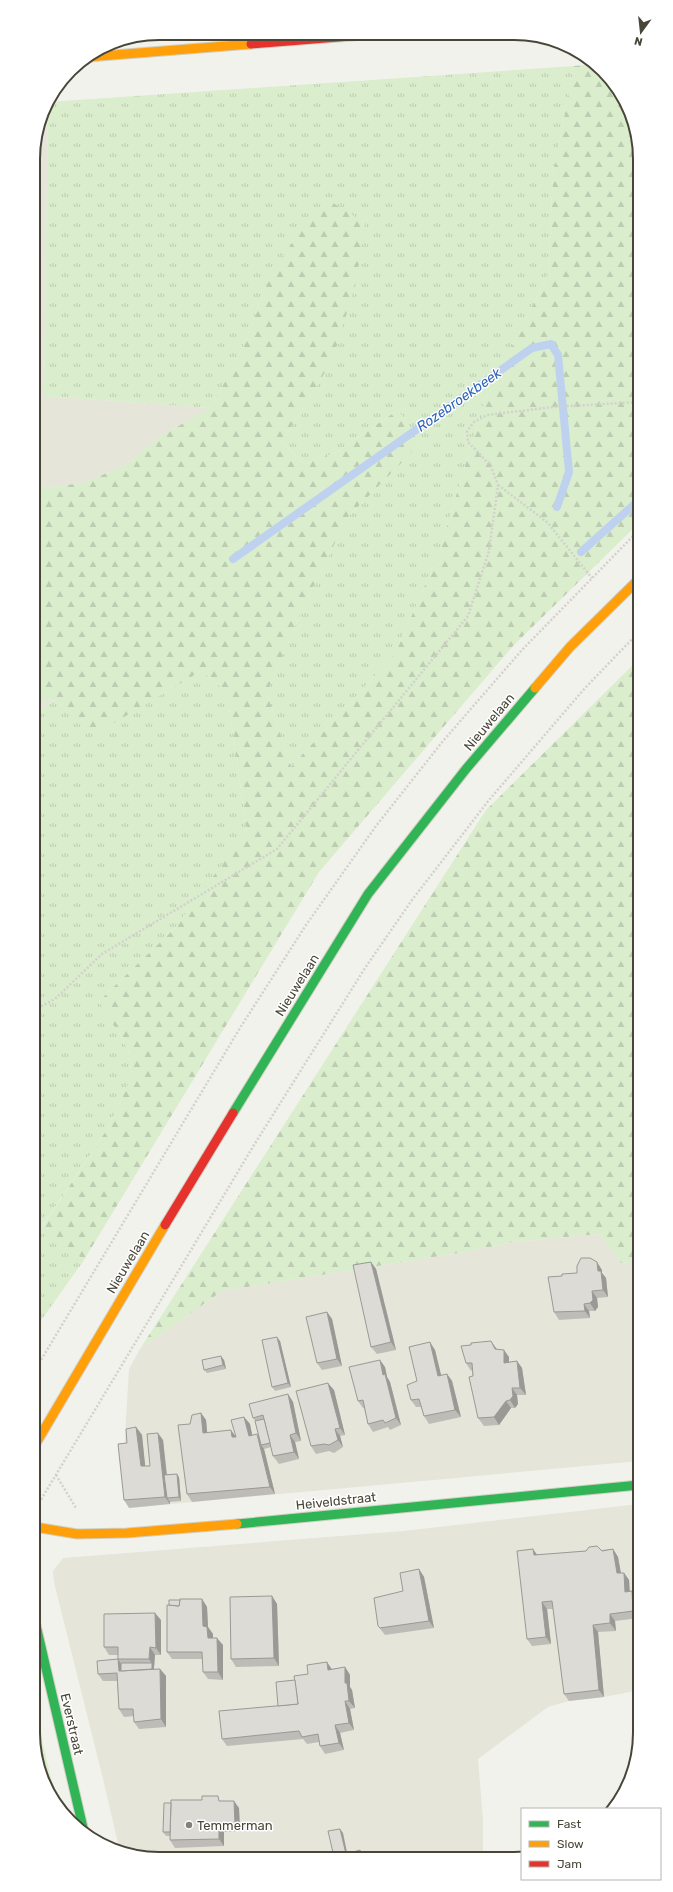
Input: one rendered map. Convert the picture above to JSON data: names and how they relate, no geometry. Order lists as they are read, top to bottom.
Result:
{
  "streets": {
    "street": ["Nieuwelaan", "Heiveldstraat", "Everstraat"]
  },
  "water": ["Rozebroekbeek"],
  "places": ["Temmerman"],
  "legend": ["Fast", "Slow", "Jam"],
  "north": "bottom"
}
